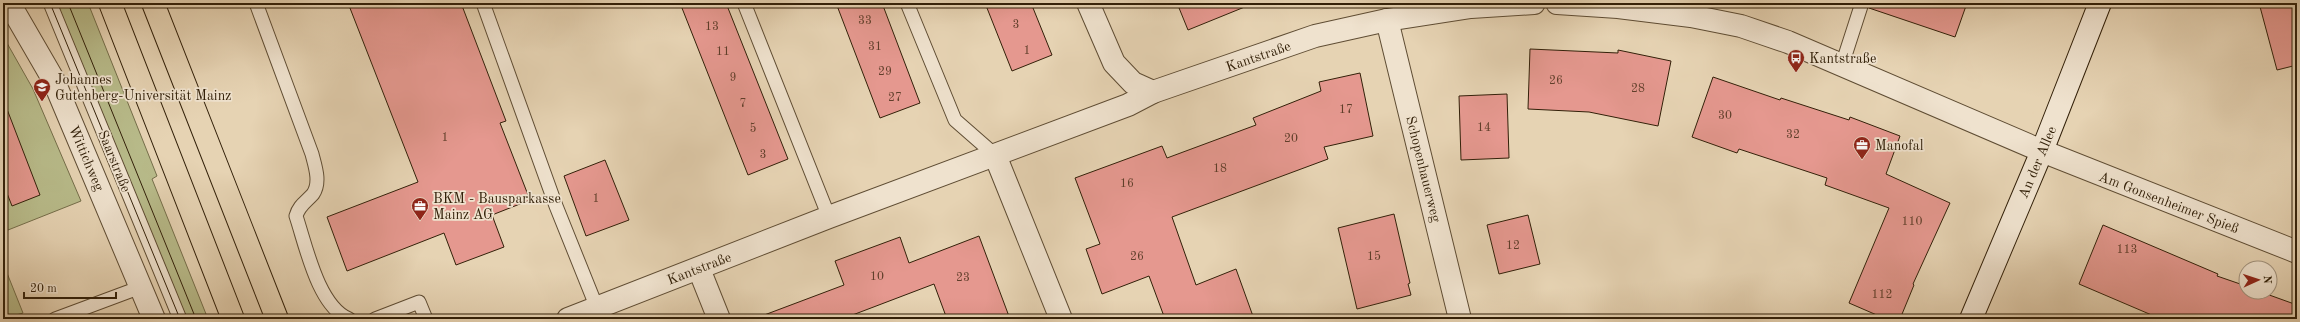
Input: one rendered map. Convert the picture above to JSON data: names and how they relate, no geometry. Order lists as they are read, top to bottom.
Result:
{
  "streets": {
    "street": [
      "Kantstraße",
      "Wittichweg",
      "An der Allee",
      "Schopenhauerweg",
      "Am Gonsenheimer Spieß"
    ],
    "lane": ["Saarstraße"]
  },
  "crossings": [
    ["Kantstraße", "Schopenhauerweg"],
    ["An der Allee", "Am Gonsenheimer Spieß"]
  ],
  "places": {
    "bus stop": ["Kantstraße"],
    "school or university": ["Johannes Gutenberg-Universität Mainz"],
    "office": ["Manofal", "BKM - Bausparkasse Mainz AG"]
  },
  "house_numbers": [
    "33",
    "3",
    "13",
    "31",
    "1",
    "11",
    "29",
    "9",
    "26",
    "28",
    "27",
    "7",
    "17",
    "30",
    "14",
    "5",
    "32",
    "1",
    "20",
    "3",
    "18",
    "16",
    "1",
    "110",
    "12",
    "113",
    "26",
    "15",
    "10",
    "23",
    "112"
  ],
  "scale_bar": "20 m",
  "north": "right"
}
